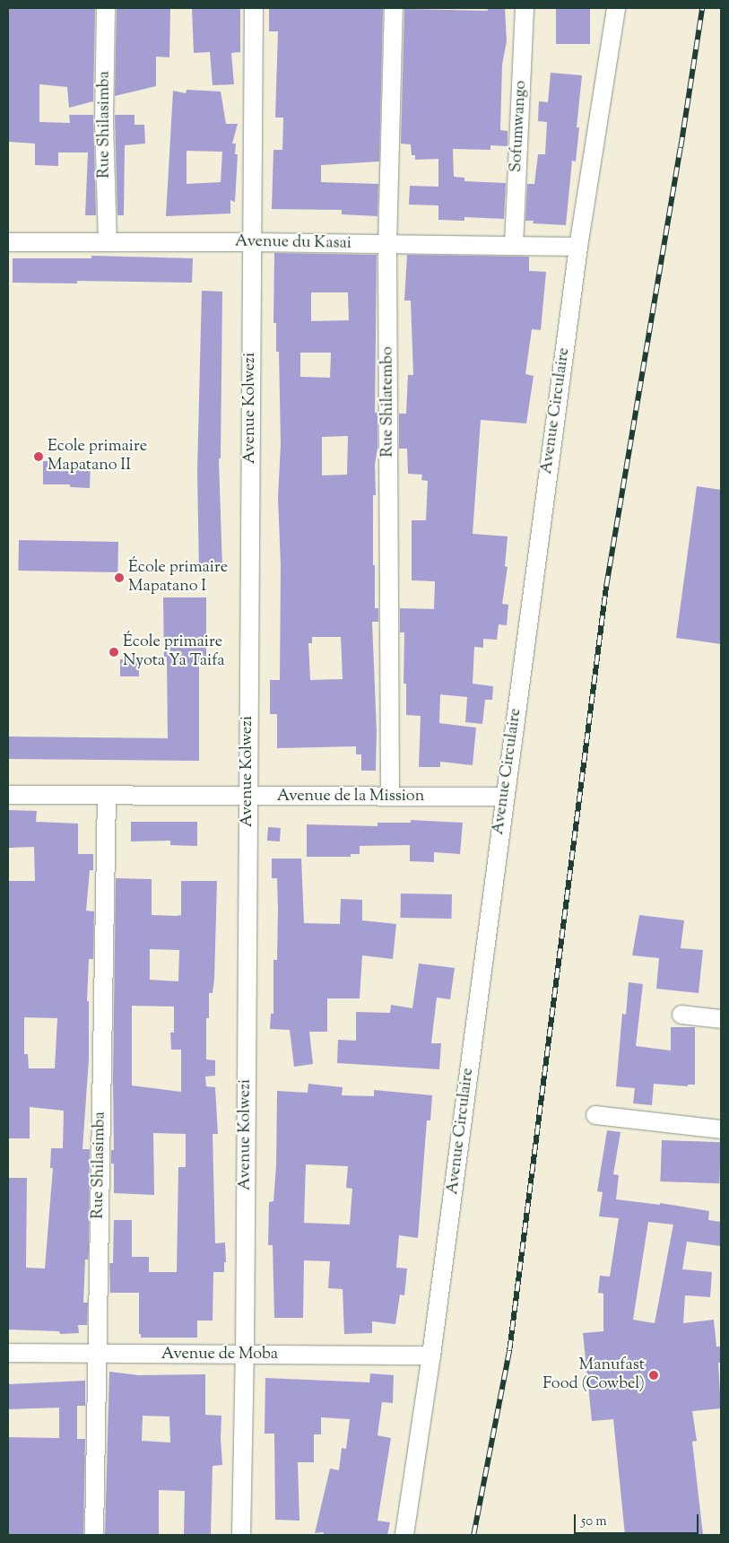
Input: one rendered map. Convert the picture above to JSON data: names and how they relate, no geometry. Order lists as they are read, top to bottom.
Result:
{
  "streets": {
    "street": [
      "Rue Shilasimba",
      "Sofumwango",
      "Avenue du Kasai",
      "Rue Shilatembo",
      "Avenue Kolwezi",
      "Avenue Circulaire",
      "Avenue de la Mission",
      "Avenue de Moba"
    ]
  },
  "crossings": [
    ["Rue Shilasimba", "Avenue du Kasai"],
    ["Rue Shilasimba", "Avenue de la Mission"],
    ["Rue Shilasimba", "Avenue de Moba"],
    ["Sofumwango", "Avenue du Kasai"],
    ["Avenue du Kasai", "Rue Shilatembo"],
    ["Avenue du Kasai", "Avenue Kolwezi"],
    ["Avenue du Kasai", "Avenue Circulaire"],
    ["Rue Shilatembo", "Avenue de la Mission"],
    ["Avenue Kolwezi", "Avenue de la Mission"],
    ["Avenue Kolwezi", "Avenue de Moba"],
    ["Avenue Circulaire", "Avenue de la Mission"],
    ["Avenue Circulaire", "Avenue de Moba"]
  ],
  "places": [
    "Ecole primaire Mapatano II",
    "École primaire Mapatano I",
    "École primaire Nyota Ya Taifa",
    "Manufast Food (Cowbel)"
  ],
  "scale_bar": "50 m"
}
